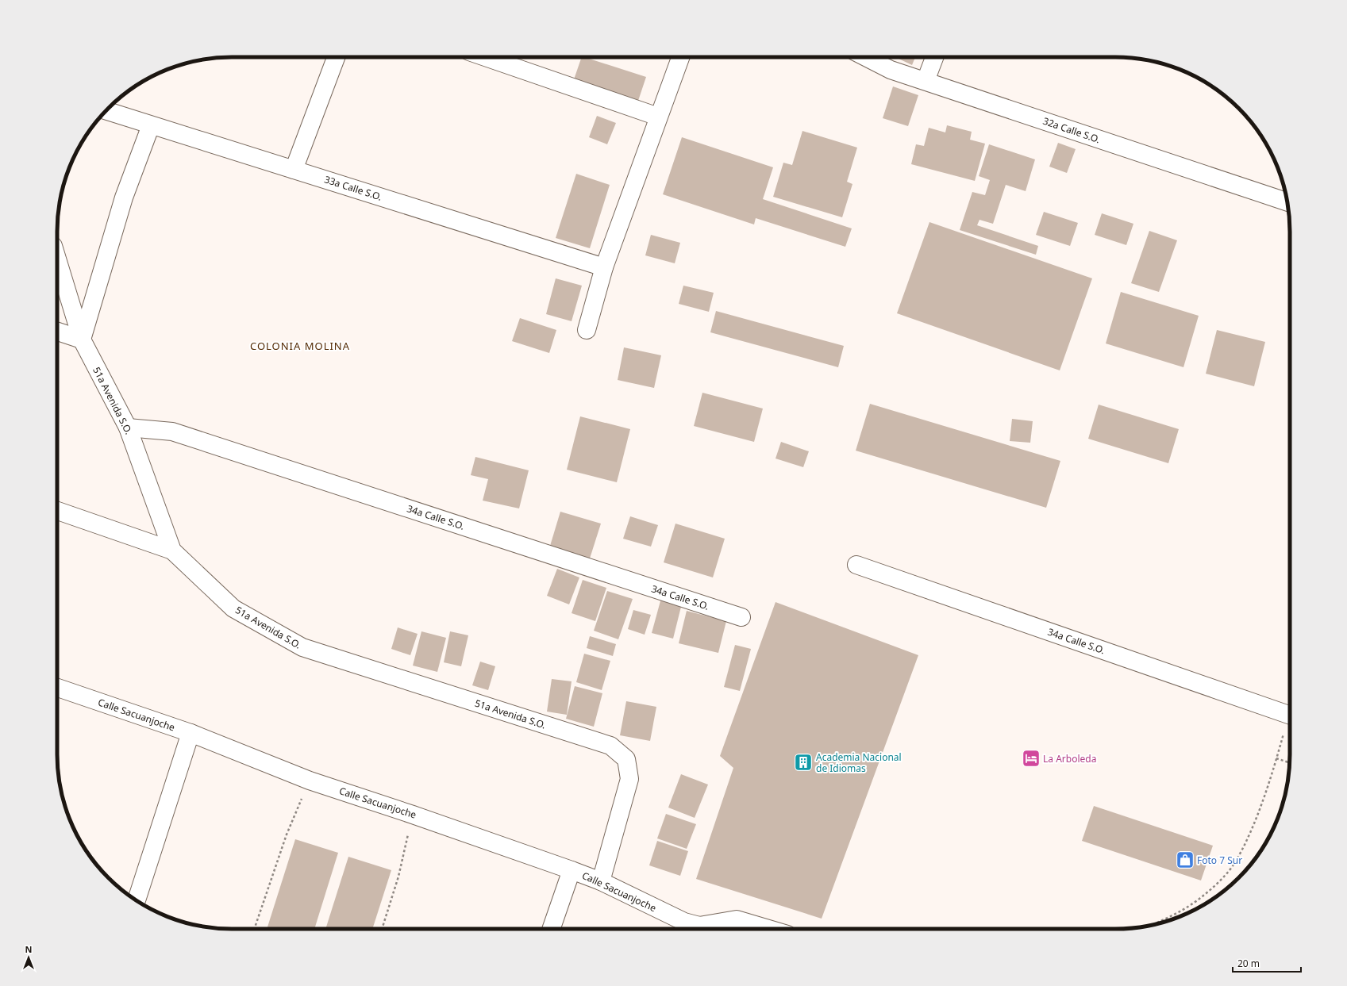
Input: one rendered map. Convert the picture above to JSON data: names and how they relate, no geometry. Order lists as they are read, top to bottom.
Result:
{
  "streets": {
    "street": [
      "32a Calle S.O.",
      "33a Calle S.O.",
      "51a Avenida S.O.",
      "34a Calle S.O.",
      "Calle Sacuanjoche"
    ]
  },
  "crossings": [
    ["51a Avenida S.O.", "34a Calle S.O."],
    ["51a Avenida S.O.", "Calle Sacuanjoche"]
  ],
  "districts": ["COLONIA MOLINA"],
  "places": {
    "hotel": ["La Arboleda"],
    "building": ["Academia Nacional de Idiomas"],
    "shop": ["Foto 7 Sur"]
  },
  "scale_bar": "20 m",
  "north": "top"
}
